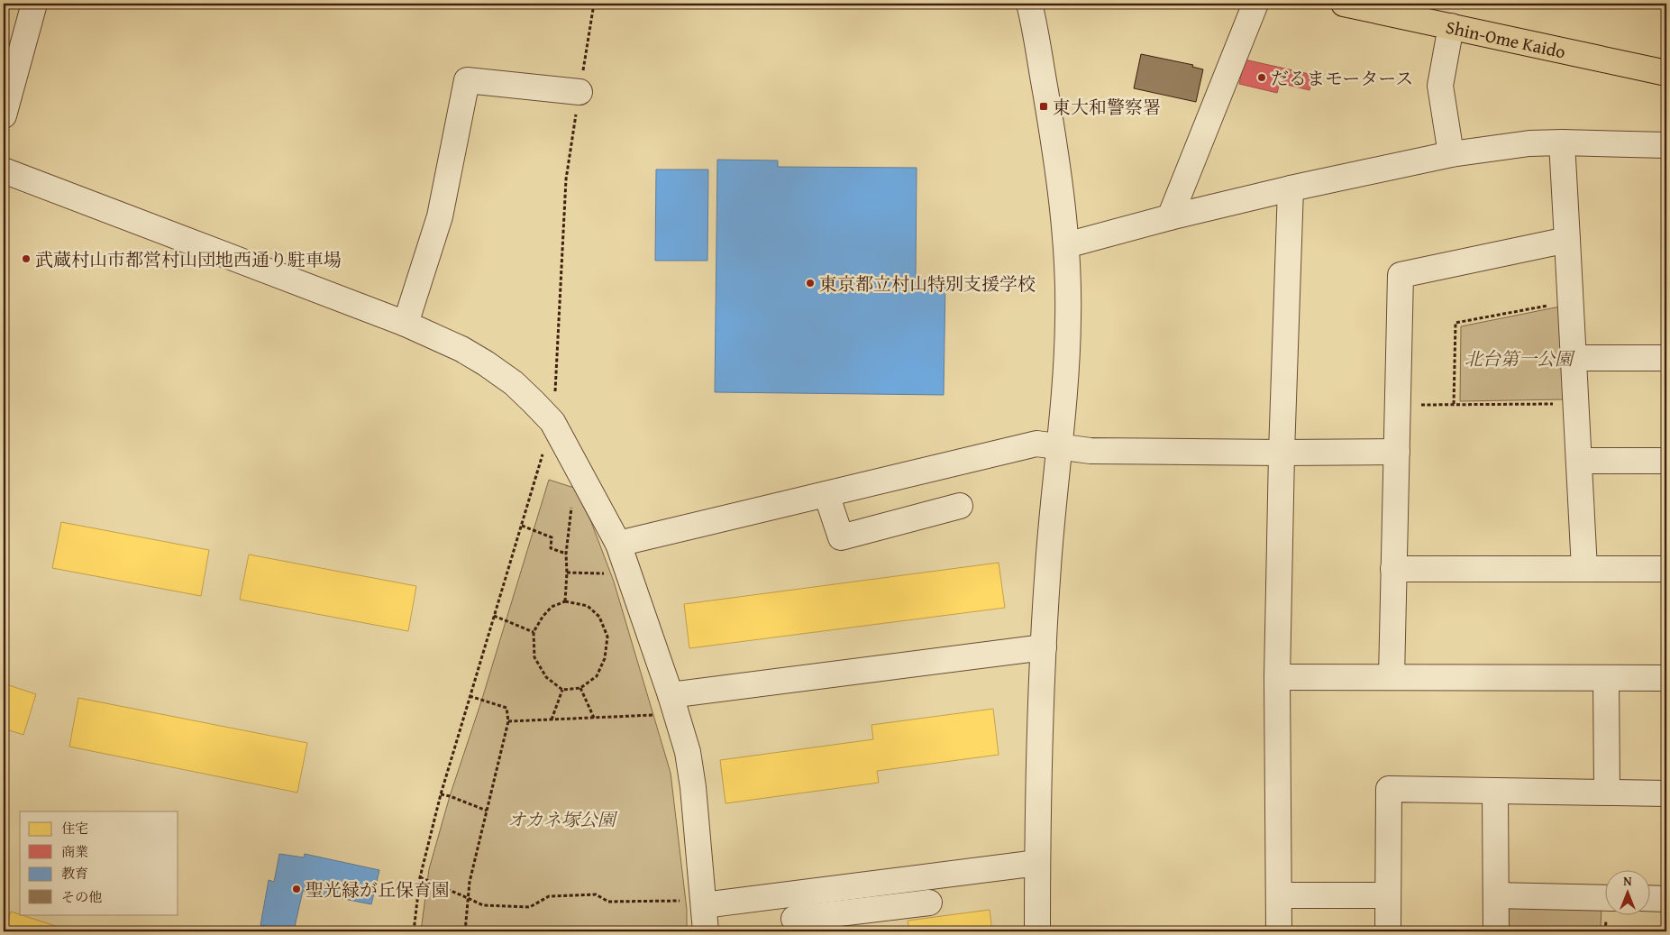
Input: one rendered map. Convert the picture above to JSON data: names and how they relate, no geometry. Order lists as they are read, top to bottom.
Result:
{
  "streets": {
    "main road": ["Shin-Ome Kaido"]
  },
  "parks": ["北台第一公園", "オカネ塚公園"],
  "places": {
    "other": [
      "だるまモータース",
      "武蔵村山市都営村山団地西通り駐車場",
      "東京都立村山特別支援学校",
      "聖光緑が丘保育園"
    ],
    "transit": ["東大和警察署"]
  },
  "legend": [
    "住宅",
    "商業",
    "教育",
    "その他"
  ],
  "north": "top"
}
